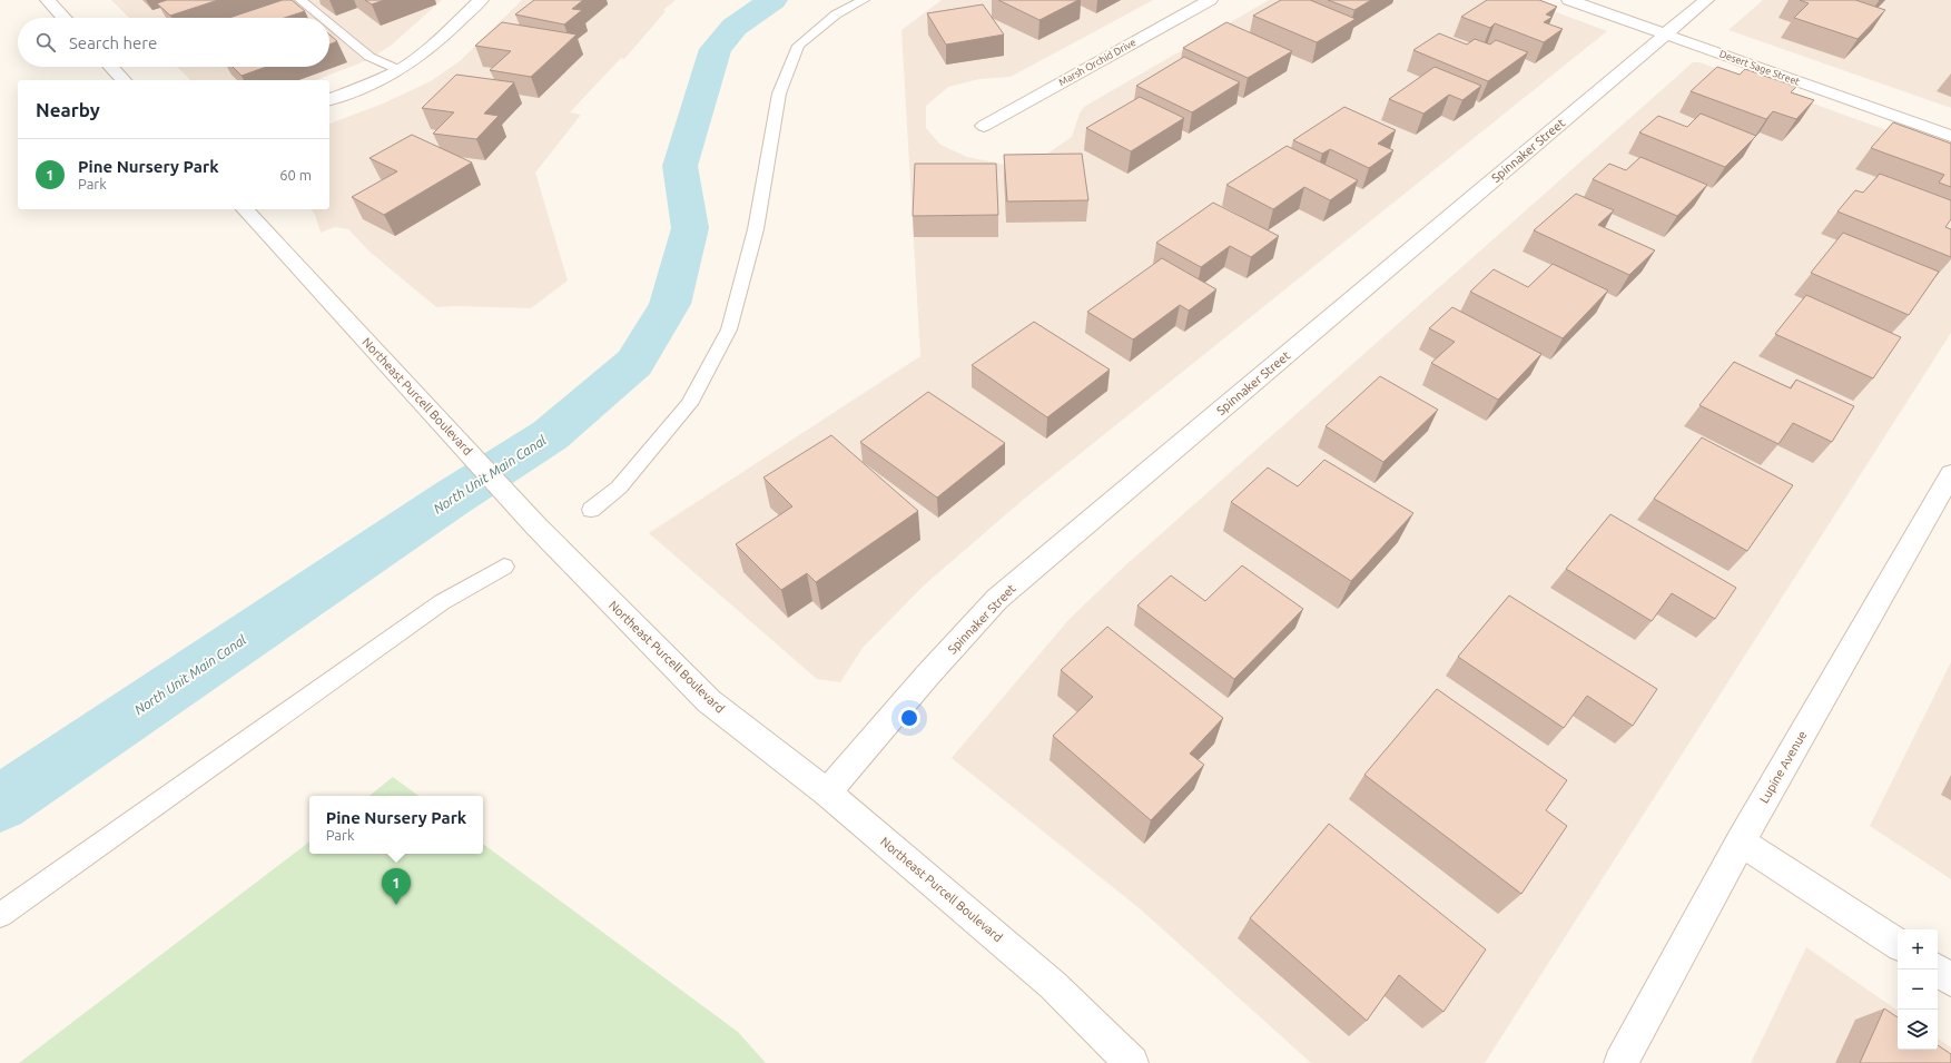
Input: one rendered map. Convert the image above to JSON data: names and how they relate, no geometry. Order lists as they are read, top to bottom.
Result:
{
  "streets": {
    "street": [
      "Marsh Orchid Drive",
      "Desert Sage Street",
      "Spinnaker Street",
      "Northeast Purcell Boulevard",
      "Lupine Avenue"
    ]
  },
  "crossings": [
    ["Desert Sage Street", "Spinnaker Street"],
    ["Spinnaker Street", "Northeast Purcell Boulevard"]
  ],
  "water": ["North Unit Main Canal"],
  "page": {
    "search": "Search here",
    "heading": "Nearby",
    "list": [
      {
        "mark": "1",
        "name": "Pine Nursery Park",
        "note": "Park",
        "value": "60 m"
      }
    ],
    "popup": ["Pine Nursery Park", "Park"],
    "pins": "1",
    "map_buttons": ["+", "−"]
  }
}
